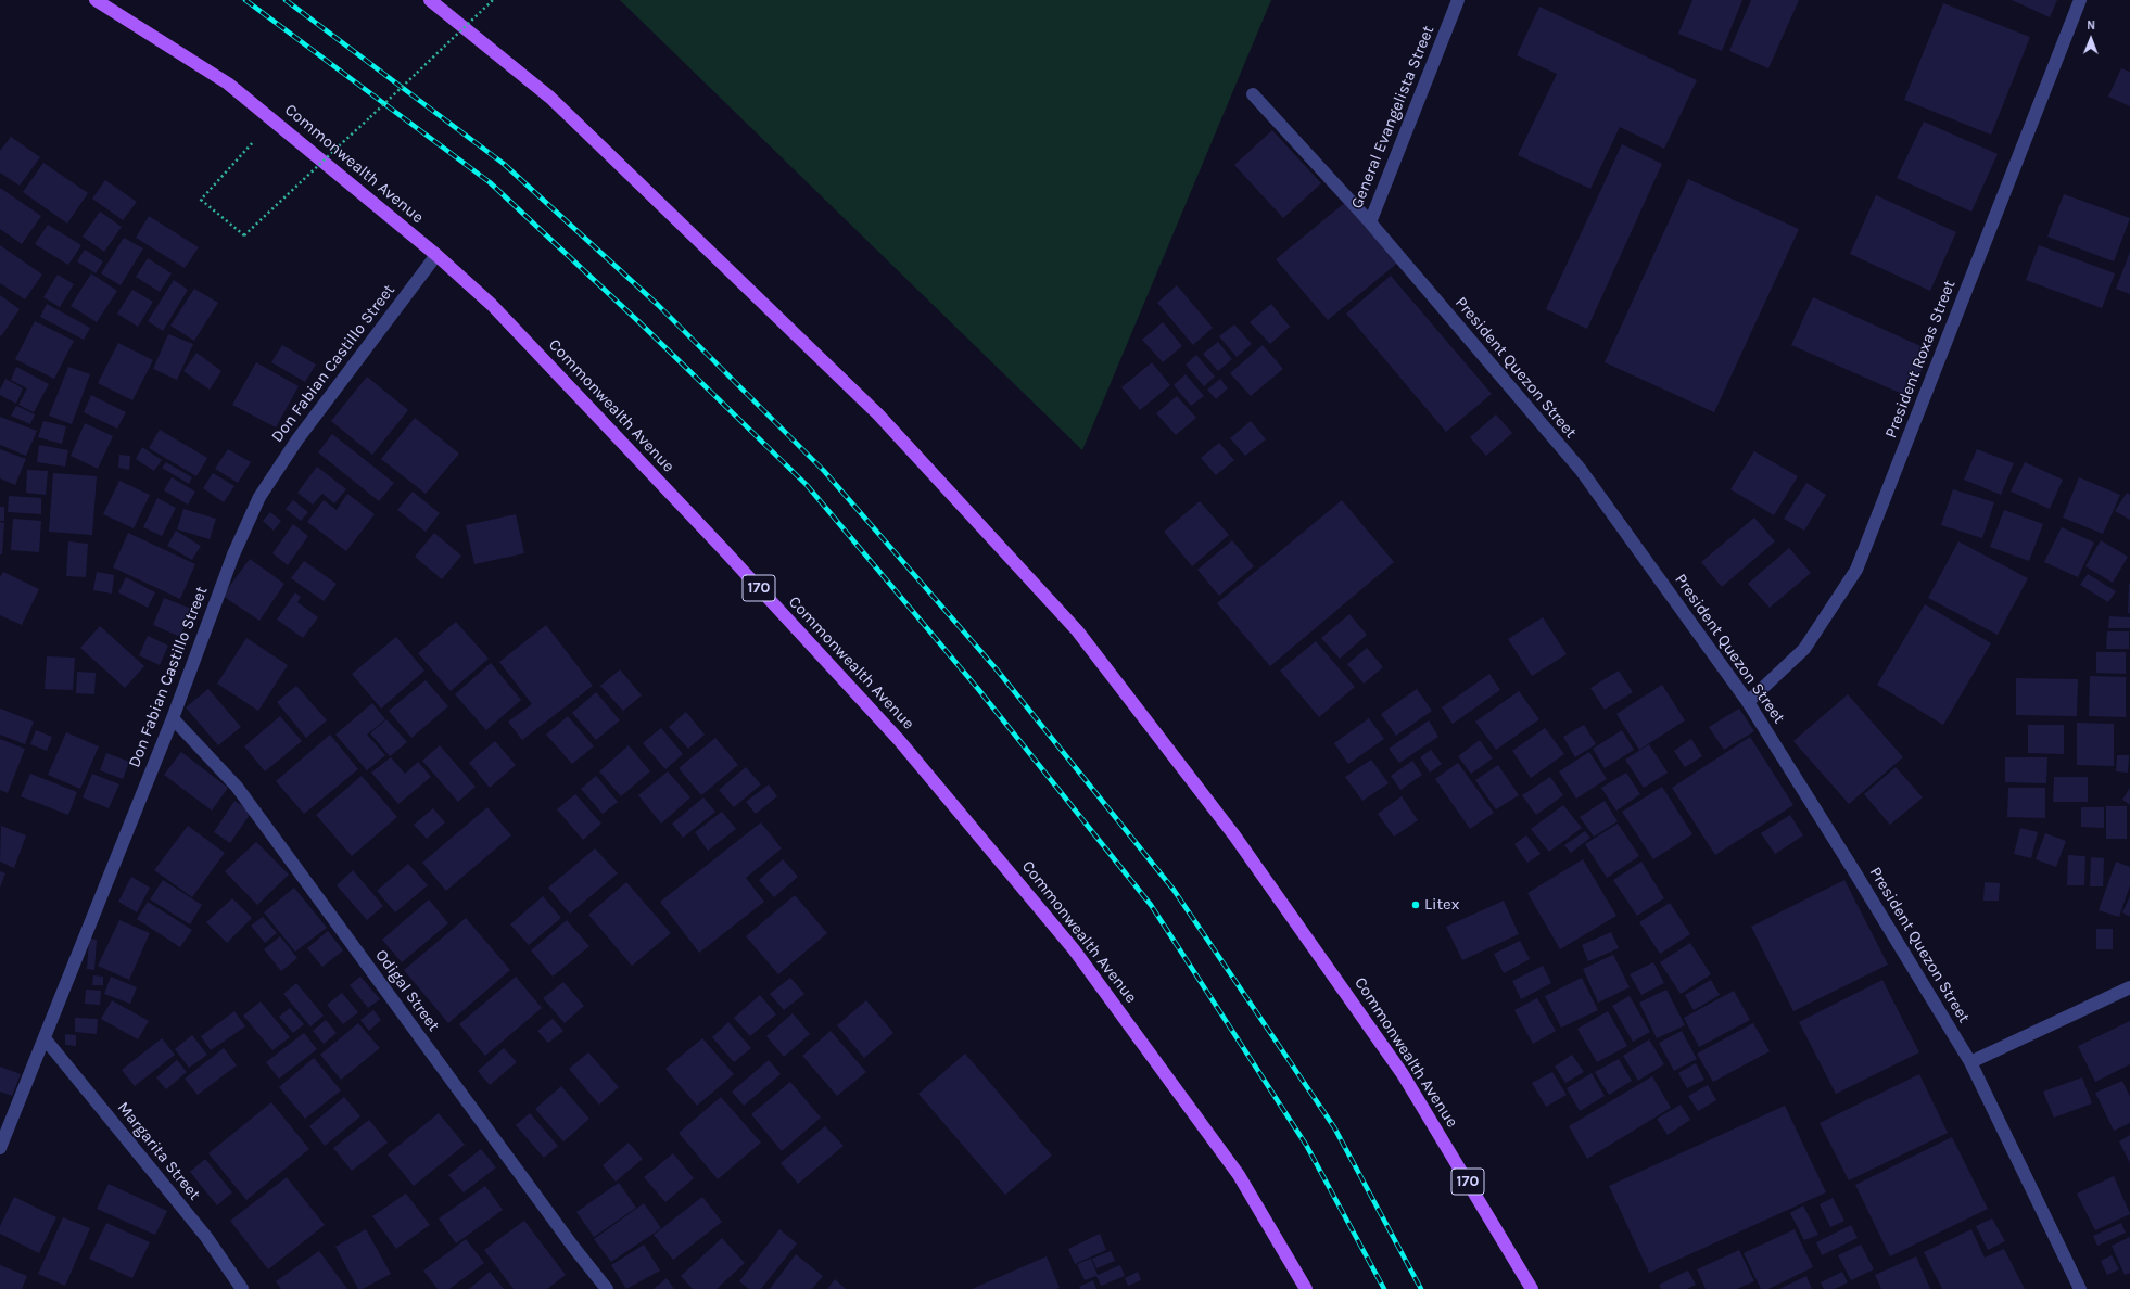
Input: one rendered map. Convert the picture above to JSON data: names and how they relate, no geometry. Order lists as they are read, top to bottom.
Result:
{
  "streets": {
    "main road": ["Commonwealth Avenue", "170"],
    "street": [
      "General Evangelista Street",
      "President Roxas Street",
      "Don Fabian Castillo Street",
      "President Quezon Street",
      "Odigal Street",
      "Margarita Street"
    ]
  },
  "crossings": [
    ["General Evangelista Street", "President Quezon Street"],
    ["Commonwealth Avenue", "Don Fabian Castillo Street"],
    ["President Roxas Street", "President Quezon Street"],
    ["Don Fabian Castillo Street", "Odigal Street"],
    ["Don Fabian Castillo Street", "Margarita Street"]
  ],
  "places": ["Litex"],
  "north": "top"
}
